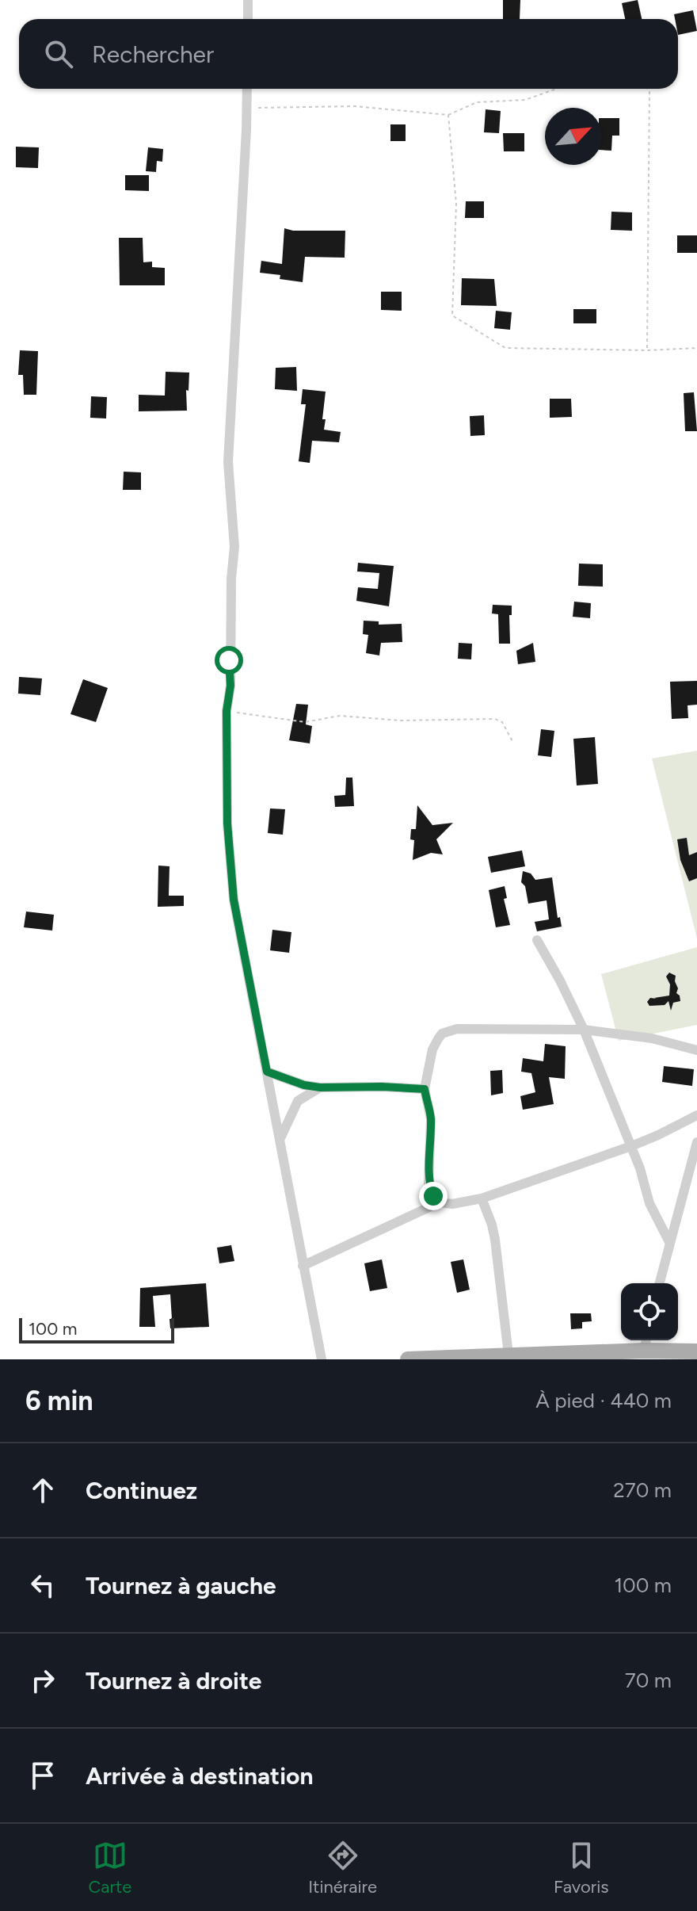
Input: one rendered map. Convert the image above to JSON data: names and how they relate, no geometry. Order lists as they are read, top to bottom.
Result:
{
  "scale_bar": "100 m",
  "north": "top right",
  "page": {
    "search": "Rechercher",
    "scale": "100 m",
    "heading": ["6 min", "À pied · 440 m"],
    "list": [
      ["Continuez", "270 m"],
      ["Tournez à gauche", "100 m"],
      ["Tournez à droite", "70 m"],
      "Arrivée à destination"
    ],
    "nav": ["Carte", "Itinéraire", "Favoris"]
  }
}
